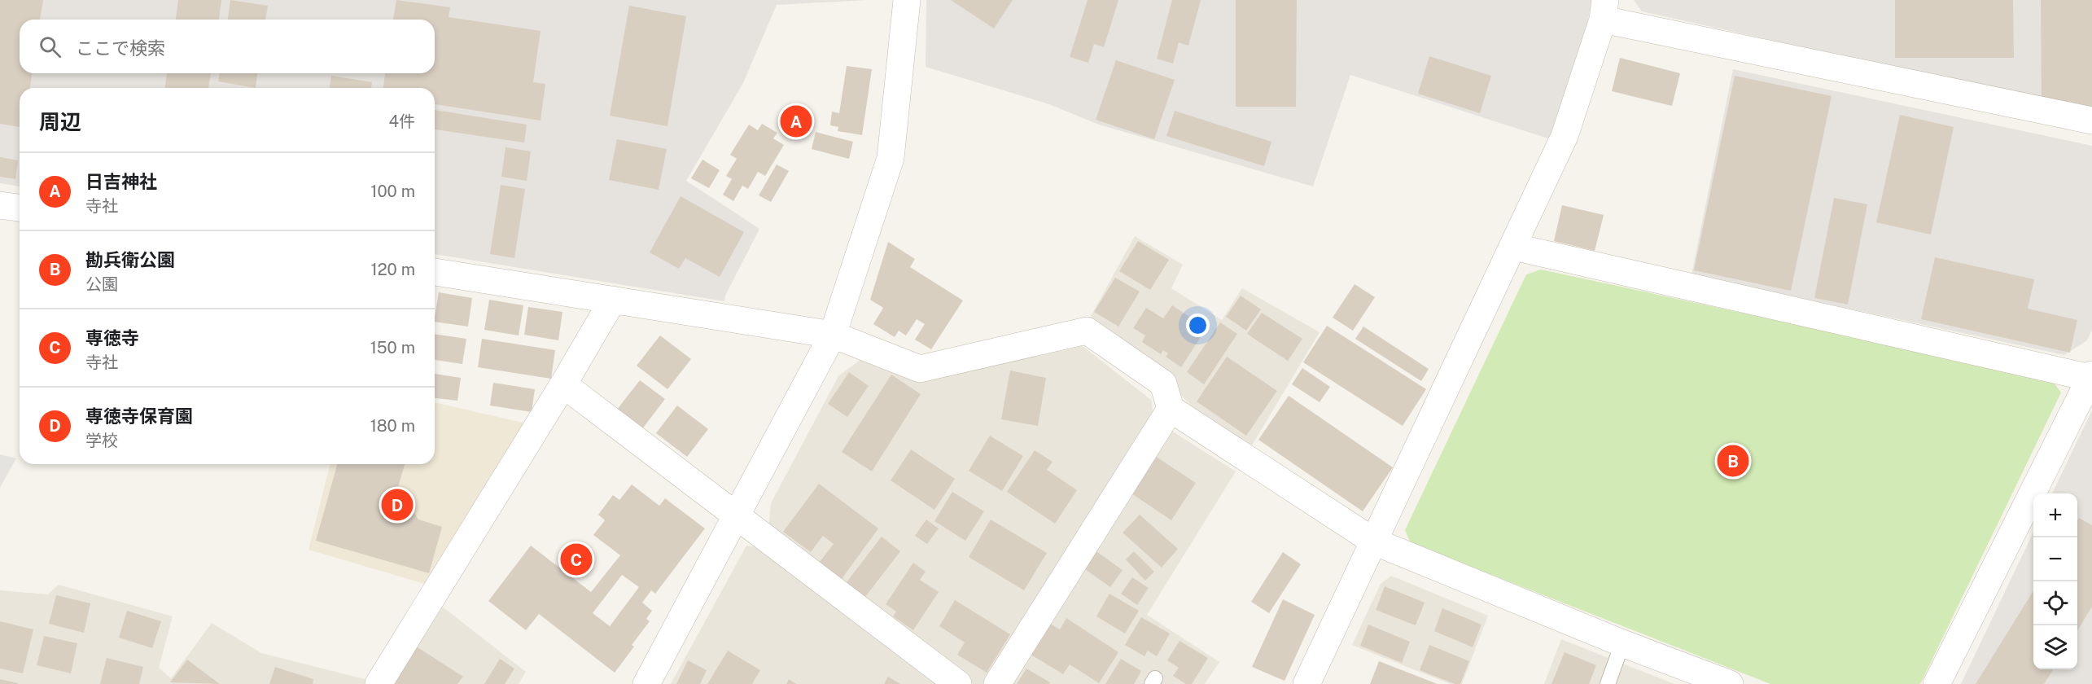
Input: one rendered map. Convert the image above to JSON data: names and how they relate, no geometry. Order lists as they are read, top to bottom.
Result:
{
  "page": {
    "search": "ここで検索",
    "heading": ["周辺", "4件"],
    "pins": [
      "A",
      "B",
      "D",
      "C"
    ],
    "list": [
      {
        "mark": "A",
        "name": "日吉神社",
        "note": "寺社",
        "value": "100 m"
      },
      {
        "mark": "B",
        "name": "勘兵衛公園",
        "note": "公園",
        "value": "120 m"
      },
      {
        "mark": "C",
        "name": "専徳寺",
        "note": "寺社",
        "value": "150 m"
      },
      {
        "mark": "D",
        "name": "専徳寺保育園",
        "note": "学校",
        "value": "180 m"
      }
    ],
    "map_buttons": ["+", "−"]
  }
}
